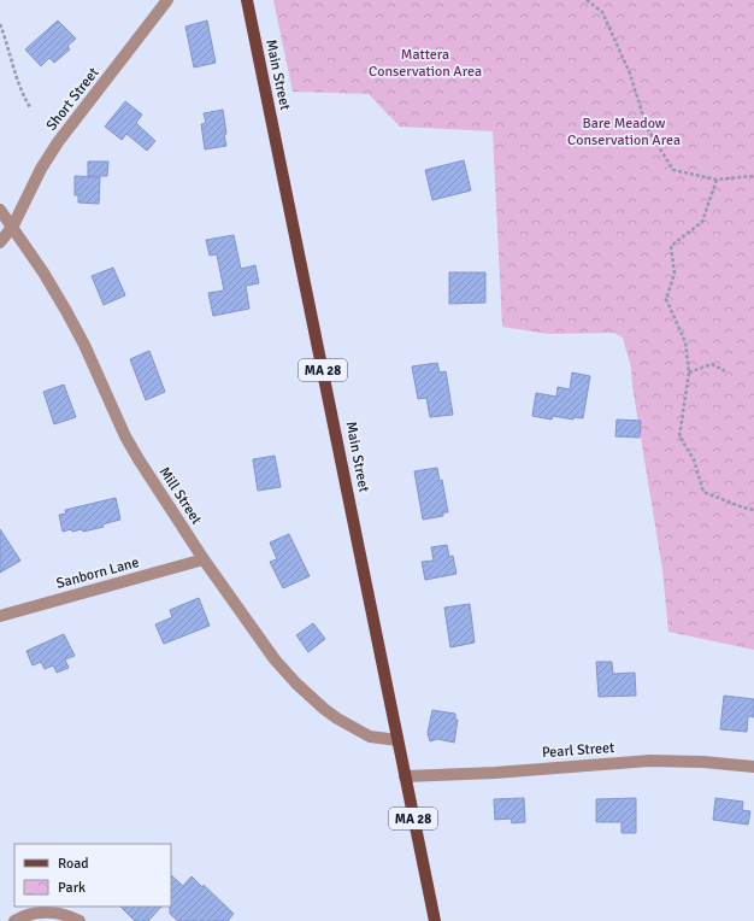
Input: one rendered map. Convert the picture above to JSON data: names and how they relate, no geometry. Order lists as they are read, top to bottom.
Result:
{
  "streets": {
    "main road": ["Main Street", "MA 28"],
    "street": [
      "Short Street",
      "Mill Street",
      "Sanborn Lane",
      "Pearl Street"
    ]
  },
  "crossings": [
    ["Main Street", "Mill Street"],
    ["Main Street", "Pearl Street"],
    ["Short Street", "Mill Street"],
    ["Mill Street", "Sanborn Lane"]
  ],
  "parks": ["Mattera Conservation Area", "Bare Meadow Conservation Area"],
  "legend": ["Road", "Park"]
}
